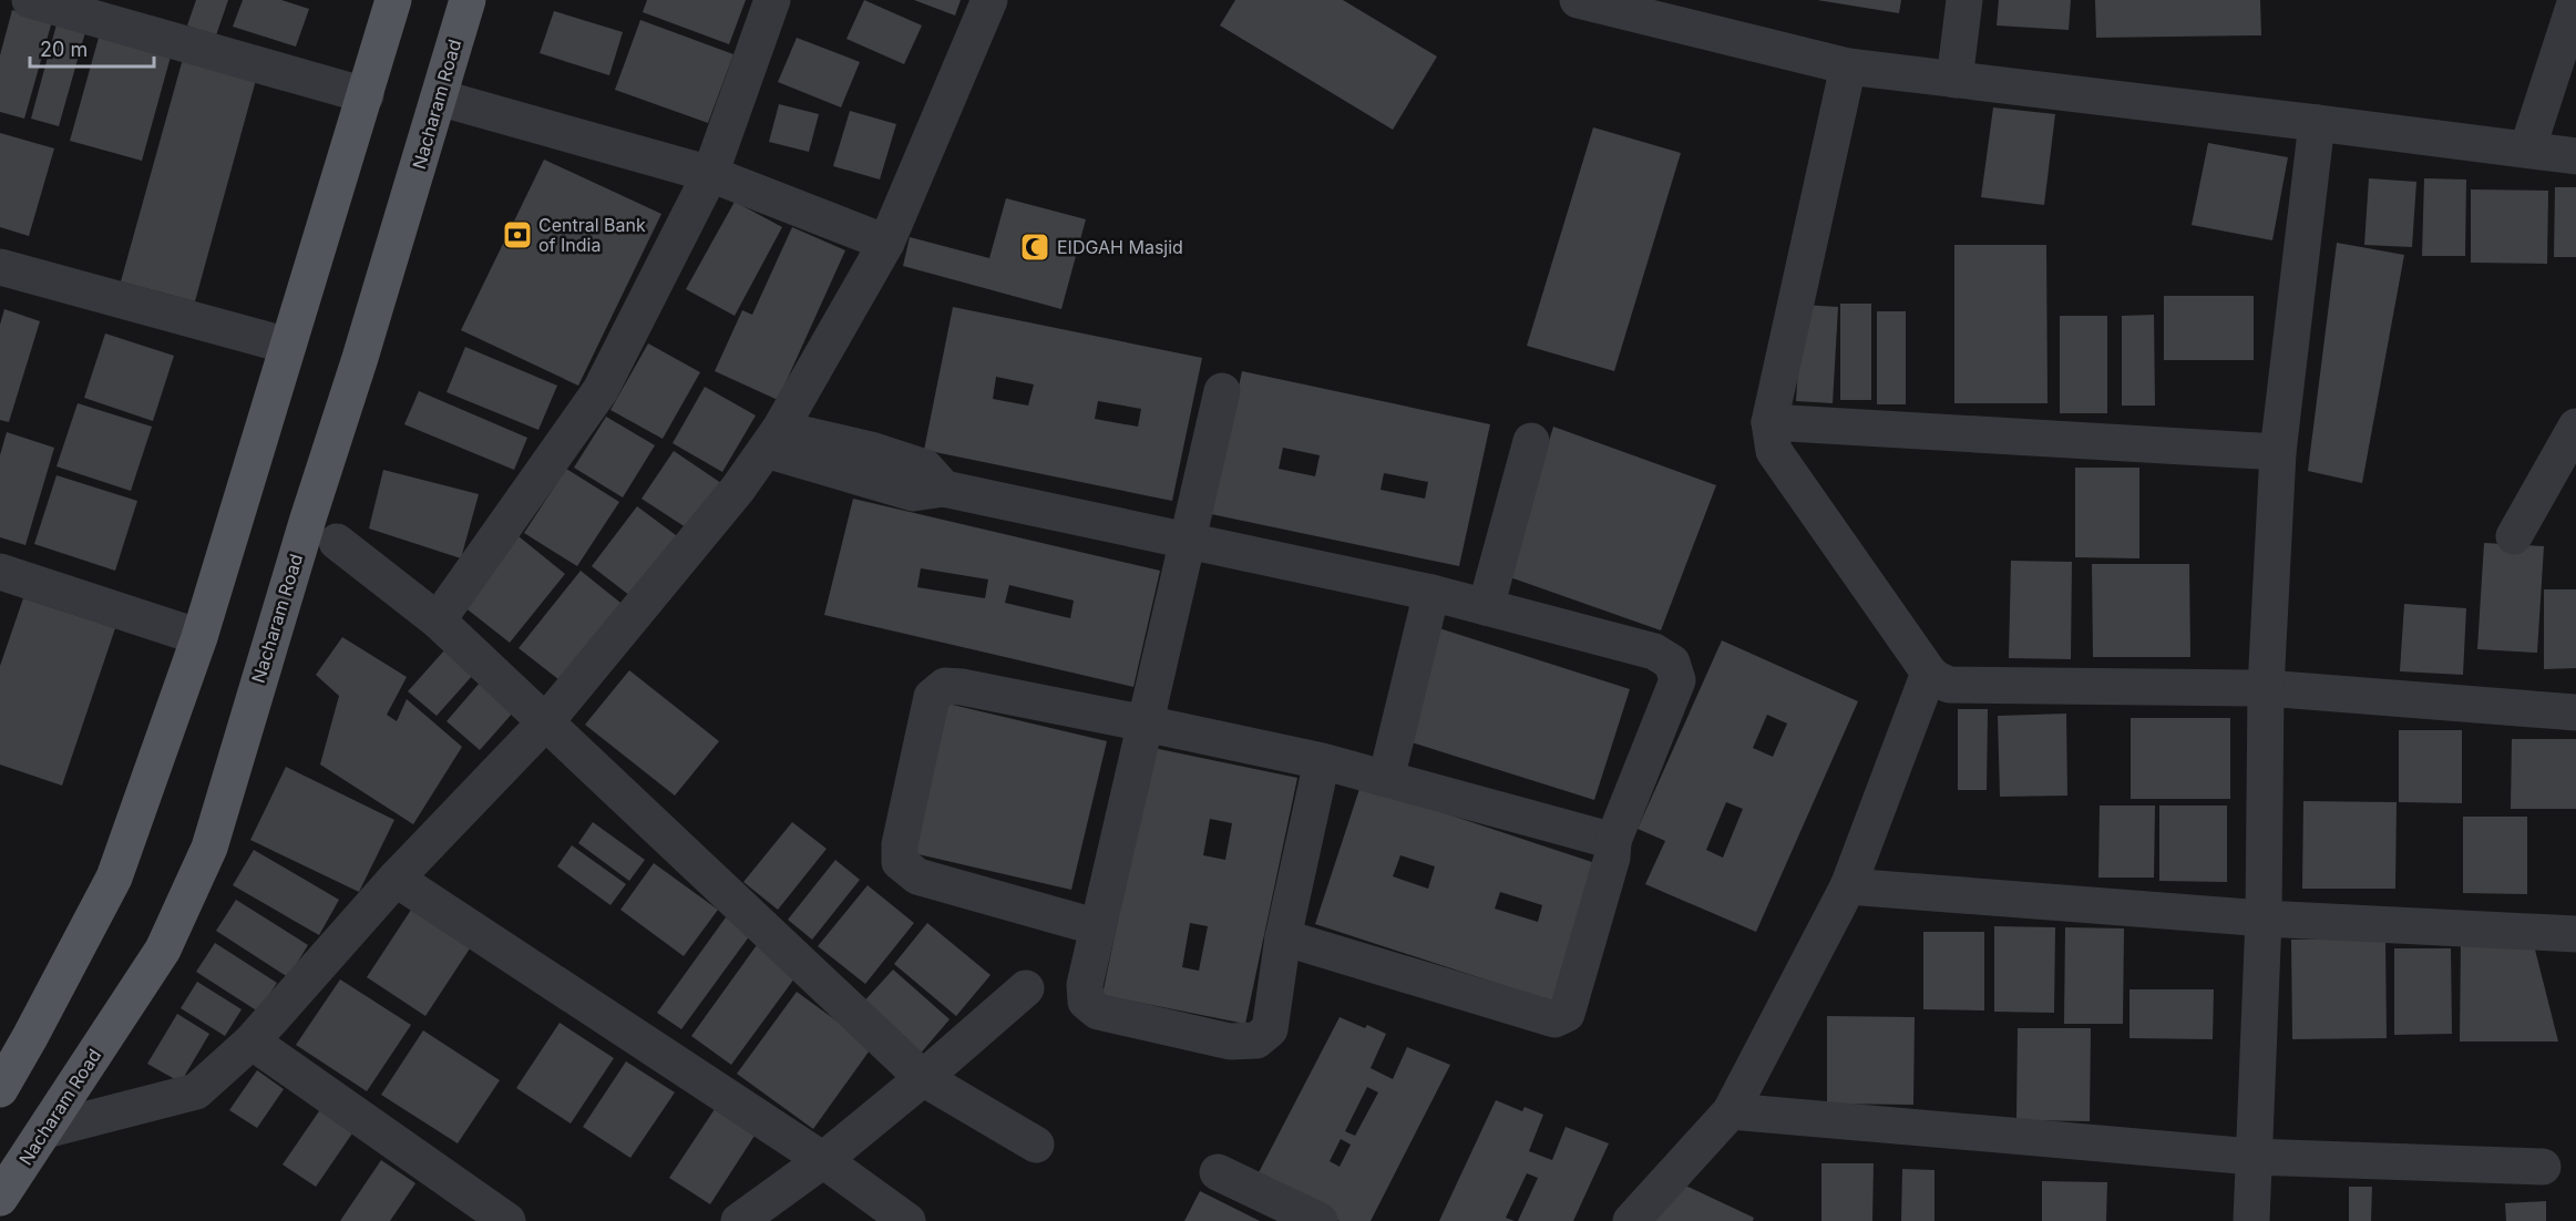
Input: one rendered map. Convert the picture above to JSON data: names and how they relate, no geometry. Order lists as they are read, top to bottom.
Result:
{
  "streets": {
    "main road": ["Nacharam Road"]
  },
  "places": {
    "bank": ["Central Bank of India"],
    "mosque": ["EIDGAH Masjid"]
  },
  "scale_bar": "20 m"
}
